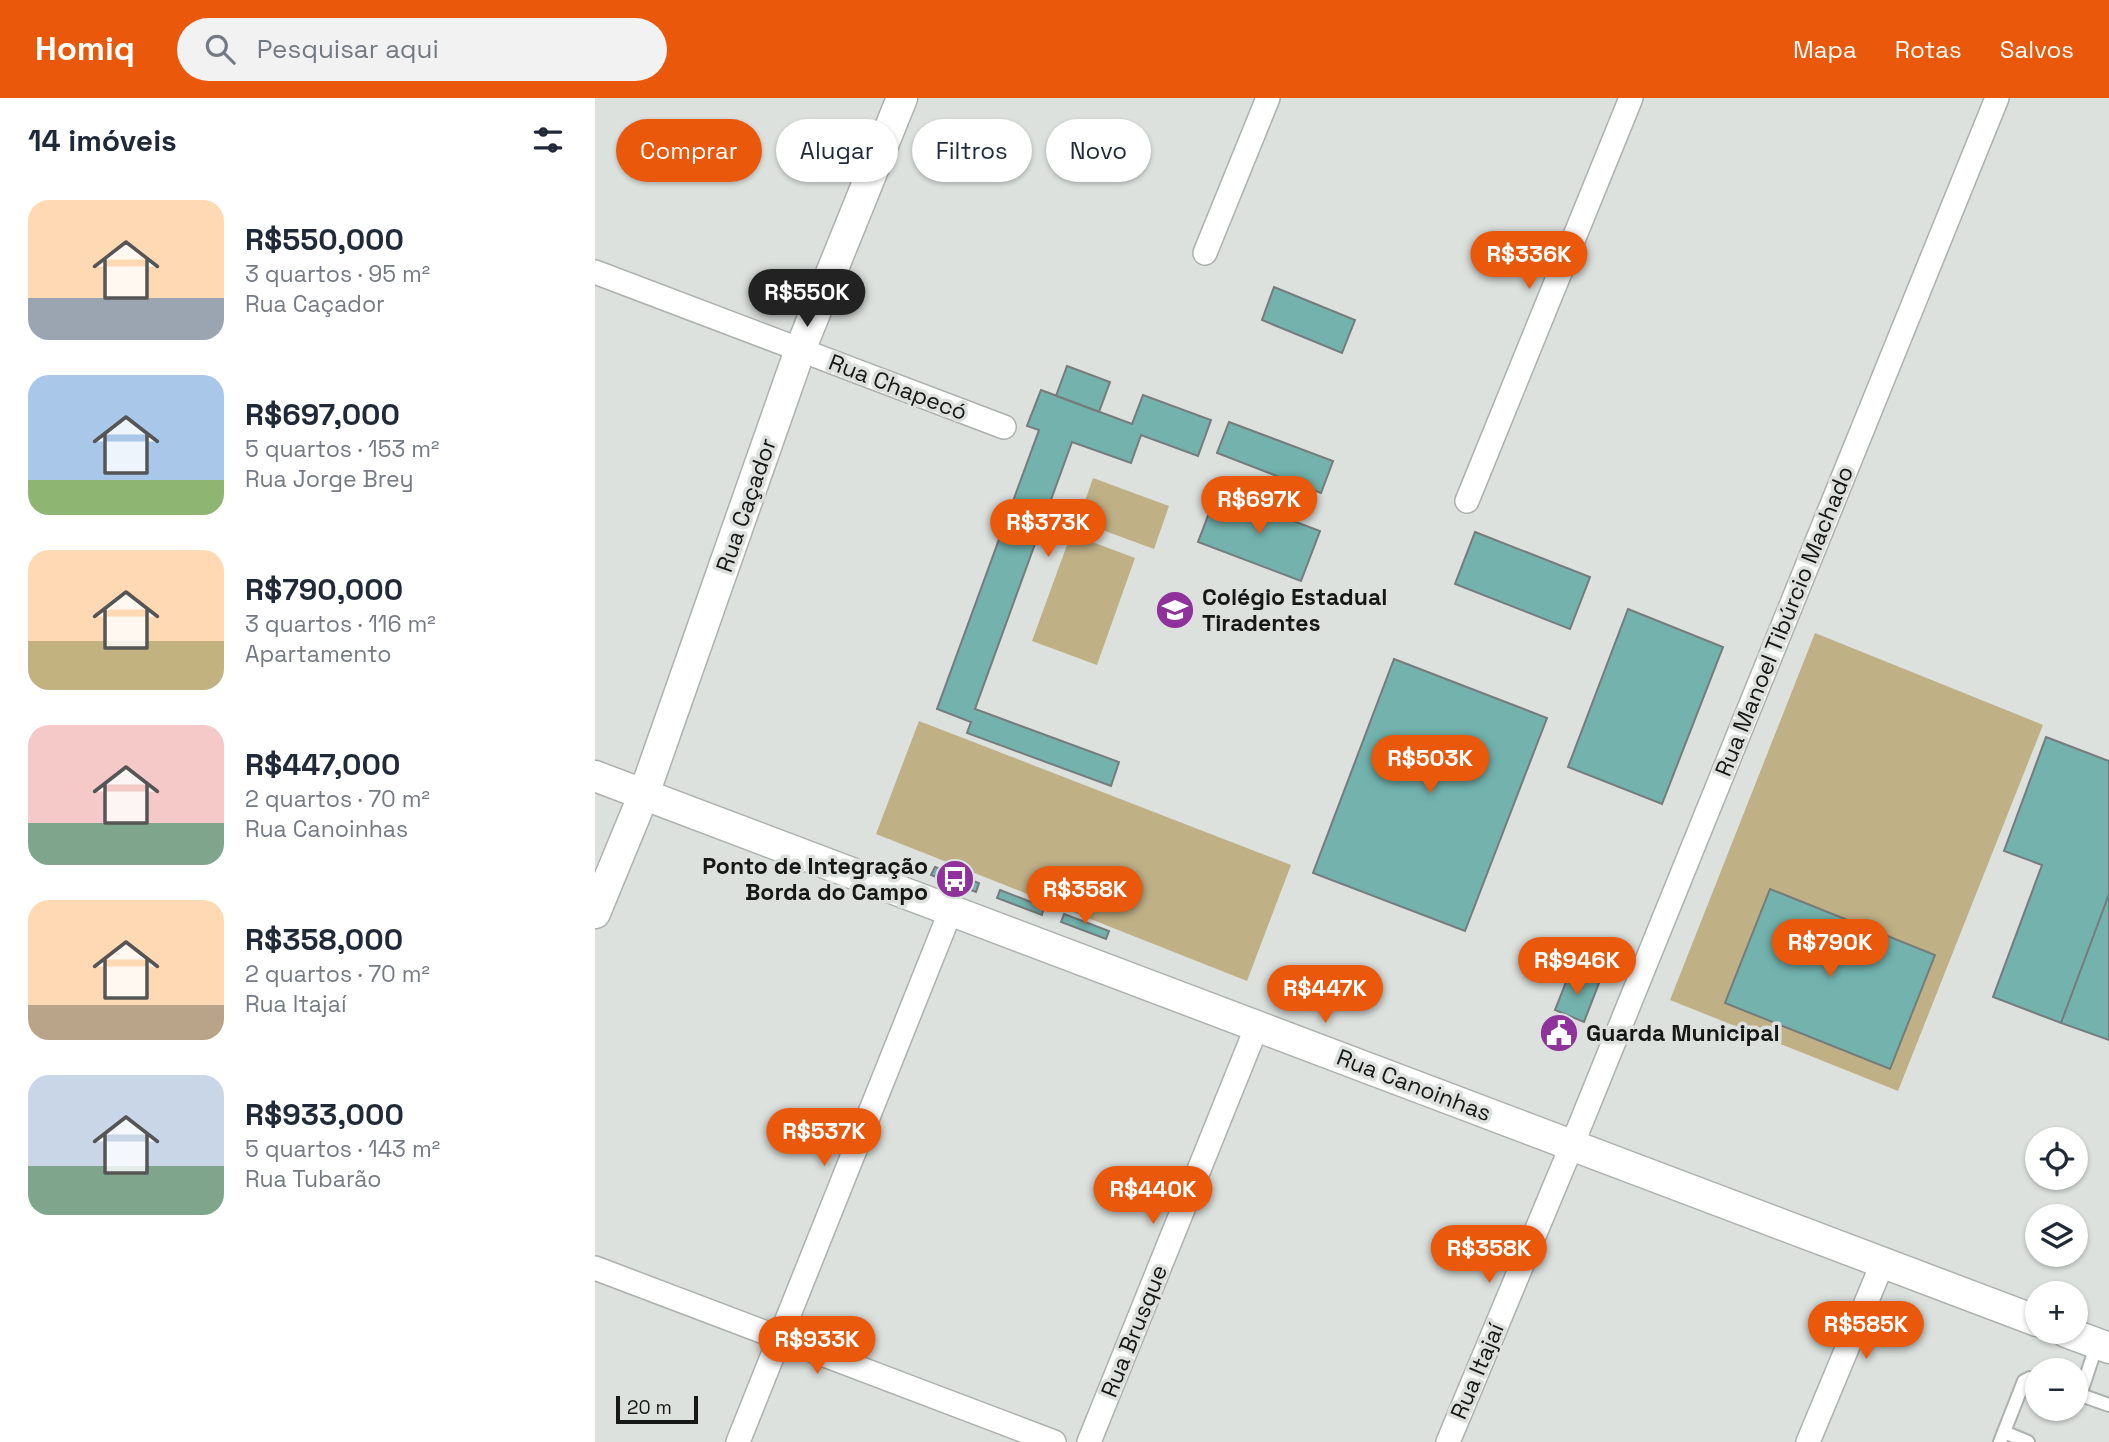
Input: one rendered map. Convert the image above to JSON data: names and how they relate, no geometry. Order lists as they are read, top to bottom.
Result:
{
  "streets": {
    "street": [
      "Rua Chapecó",
      "Rua Caçador",
      "Rua Manoel Tibúrcio Machado",
      "Rua Canoinhas",
      "Rua Brusque",
      "Rua Itajaí"
    ]
  },
  "crossings": [
    ["Rua Chapecó", "Rua Caçador"],
    ["Rua Caçador", "Rua Canoinhas"],
    ["Rua Manoel Tibúrcio Machado", "Rua Canoinhas"],
    ["Rua Manoel Tibúrcio Machado", "Rua Itajaí"],
    ["Rua Canoinhas", "Rua Brusque"],
    ["Rua Canoinhas", "Rua Itajaí"]
  ],
  "places": {
    "school or university": ["Colégio Estadual Tiradentes"],
    "bus stop": ["Ponto de Integração Borda do Campo"],
    "public building": ["Guarda Municipal"]
  },
  "scale_bar": "20 m",
  "page": {
    "header": "Homiq",
    "search": "Pesquisar aqui",
    "nav": ["Mapa", "Rotas", "Salvos"],
    "heading": "14 imóveis",
    "chip": [
      "Comprar",
      "Alugar",
      "Filtros",
      "Novo"
    ],
    "list": [
      {
        "name": "R$550,000",
        "note": "3 quartos · 95 m² · Rua Caçador"
      },
      {
        "name": "R$697,000",
        "note": "5 quartos · 153 m² · Rua Jorge Brey"
      },
      {
        "name": "R$790,000",
        "note": "3 quartos · 116 m² · Apartamento"
      },
      {
        "name": "R$447,000",
        "note": "2 quartos · 70 m² · Rua Canoinhas"
      },
      {
        "name": "R$358,000",
        "note": "2 quartos · 70 m² · Rua Itajaí"
      },
      {
        "name": "R$933,000",
        "note": "5 quartos · 143 m² · Rua Tubarão"
      }
    ],
    "price": [
      "R$336K",
      "R$550K",
      "R$697K",
      "R$373K",
      "R$503K",
      "R$358K",
      "R$790K",
      "R$946K",
      "R$447K",
      "R$537K",
      "R$440K",
      "R$358K",
      "R$585K",
      "R$933K"
    ],
    "map_buttons": ["+", "−"],
    "scale": "20 m"
  }
}
